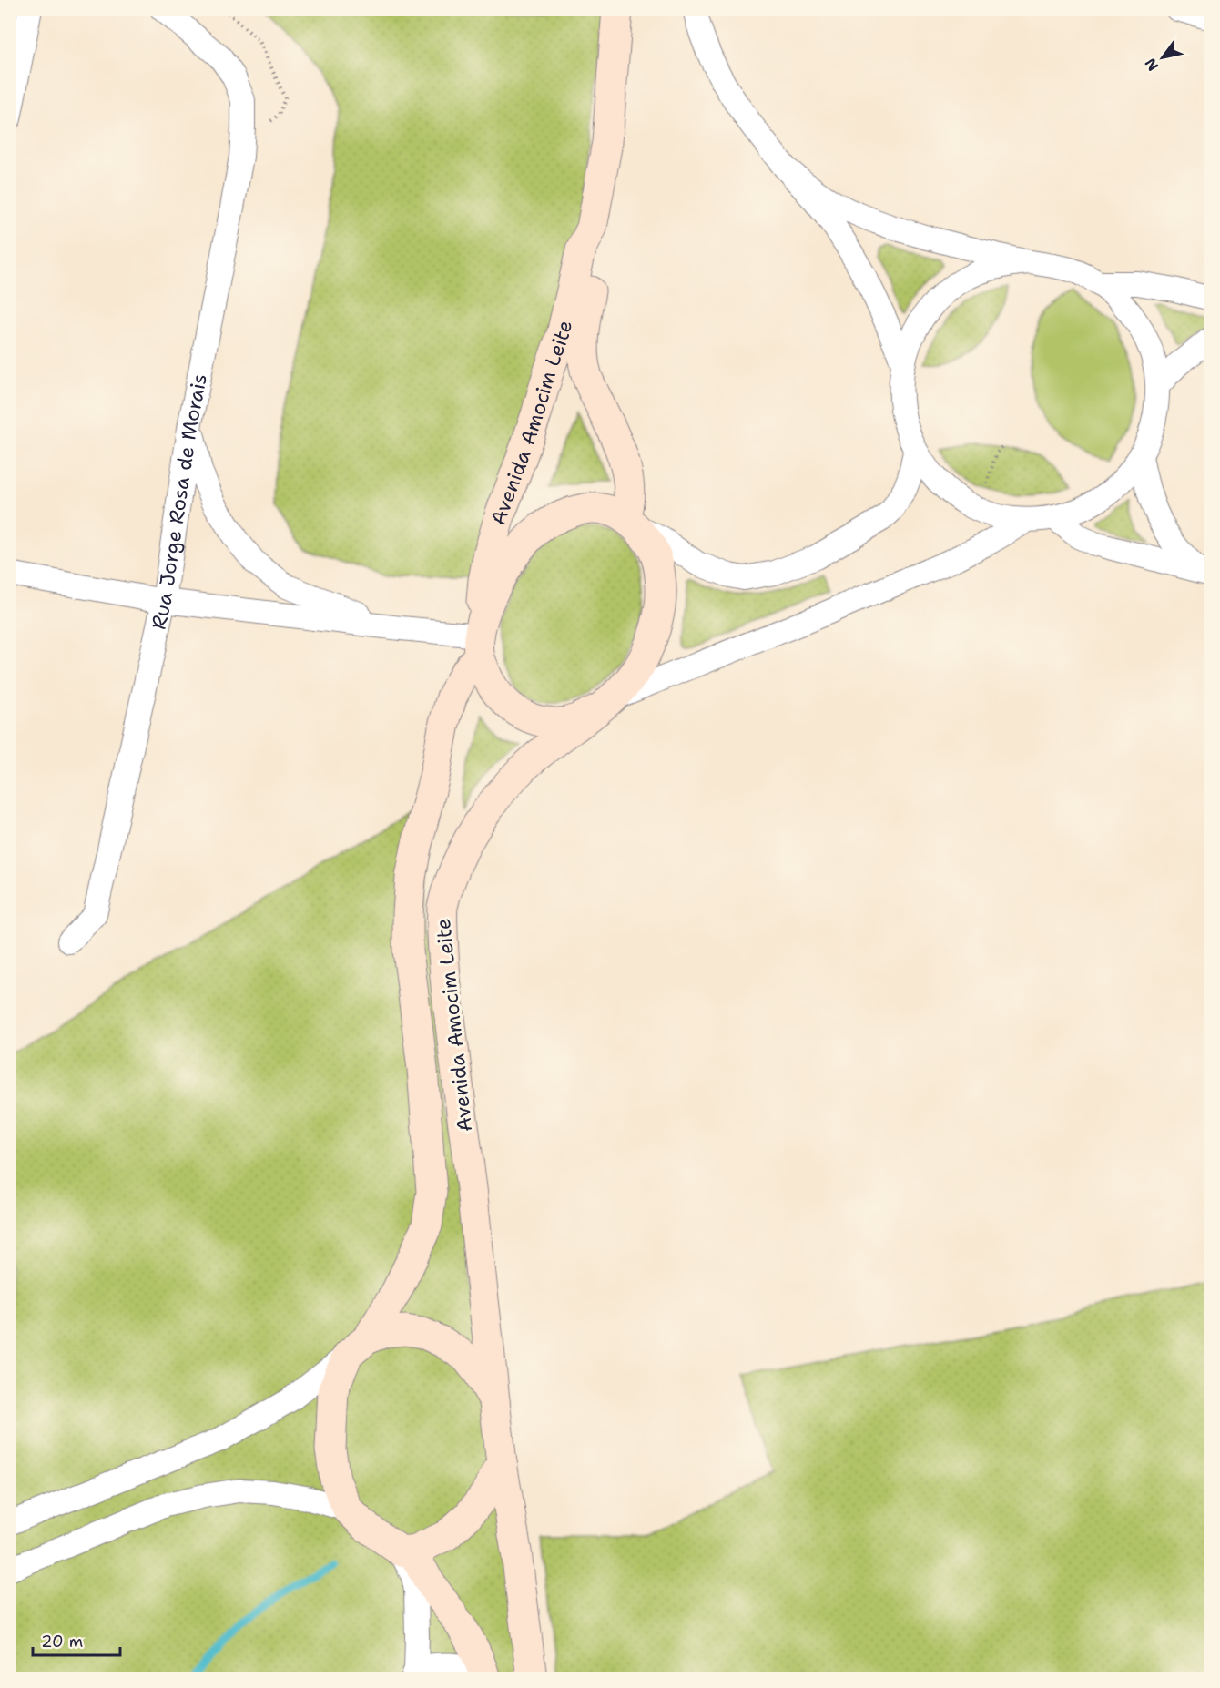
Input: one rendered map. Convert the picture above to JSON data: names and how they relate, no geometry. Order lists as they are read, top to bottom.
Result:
{
  "streets": {
    "street": ["Avenida Amocim Leite", "Rua Jorge Rosa de Morais"]
  },
  "scale_bar": "20 m",
  "north": "bottom left"
}
